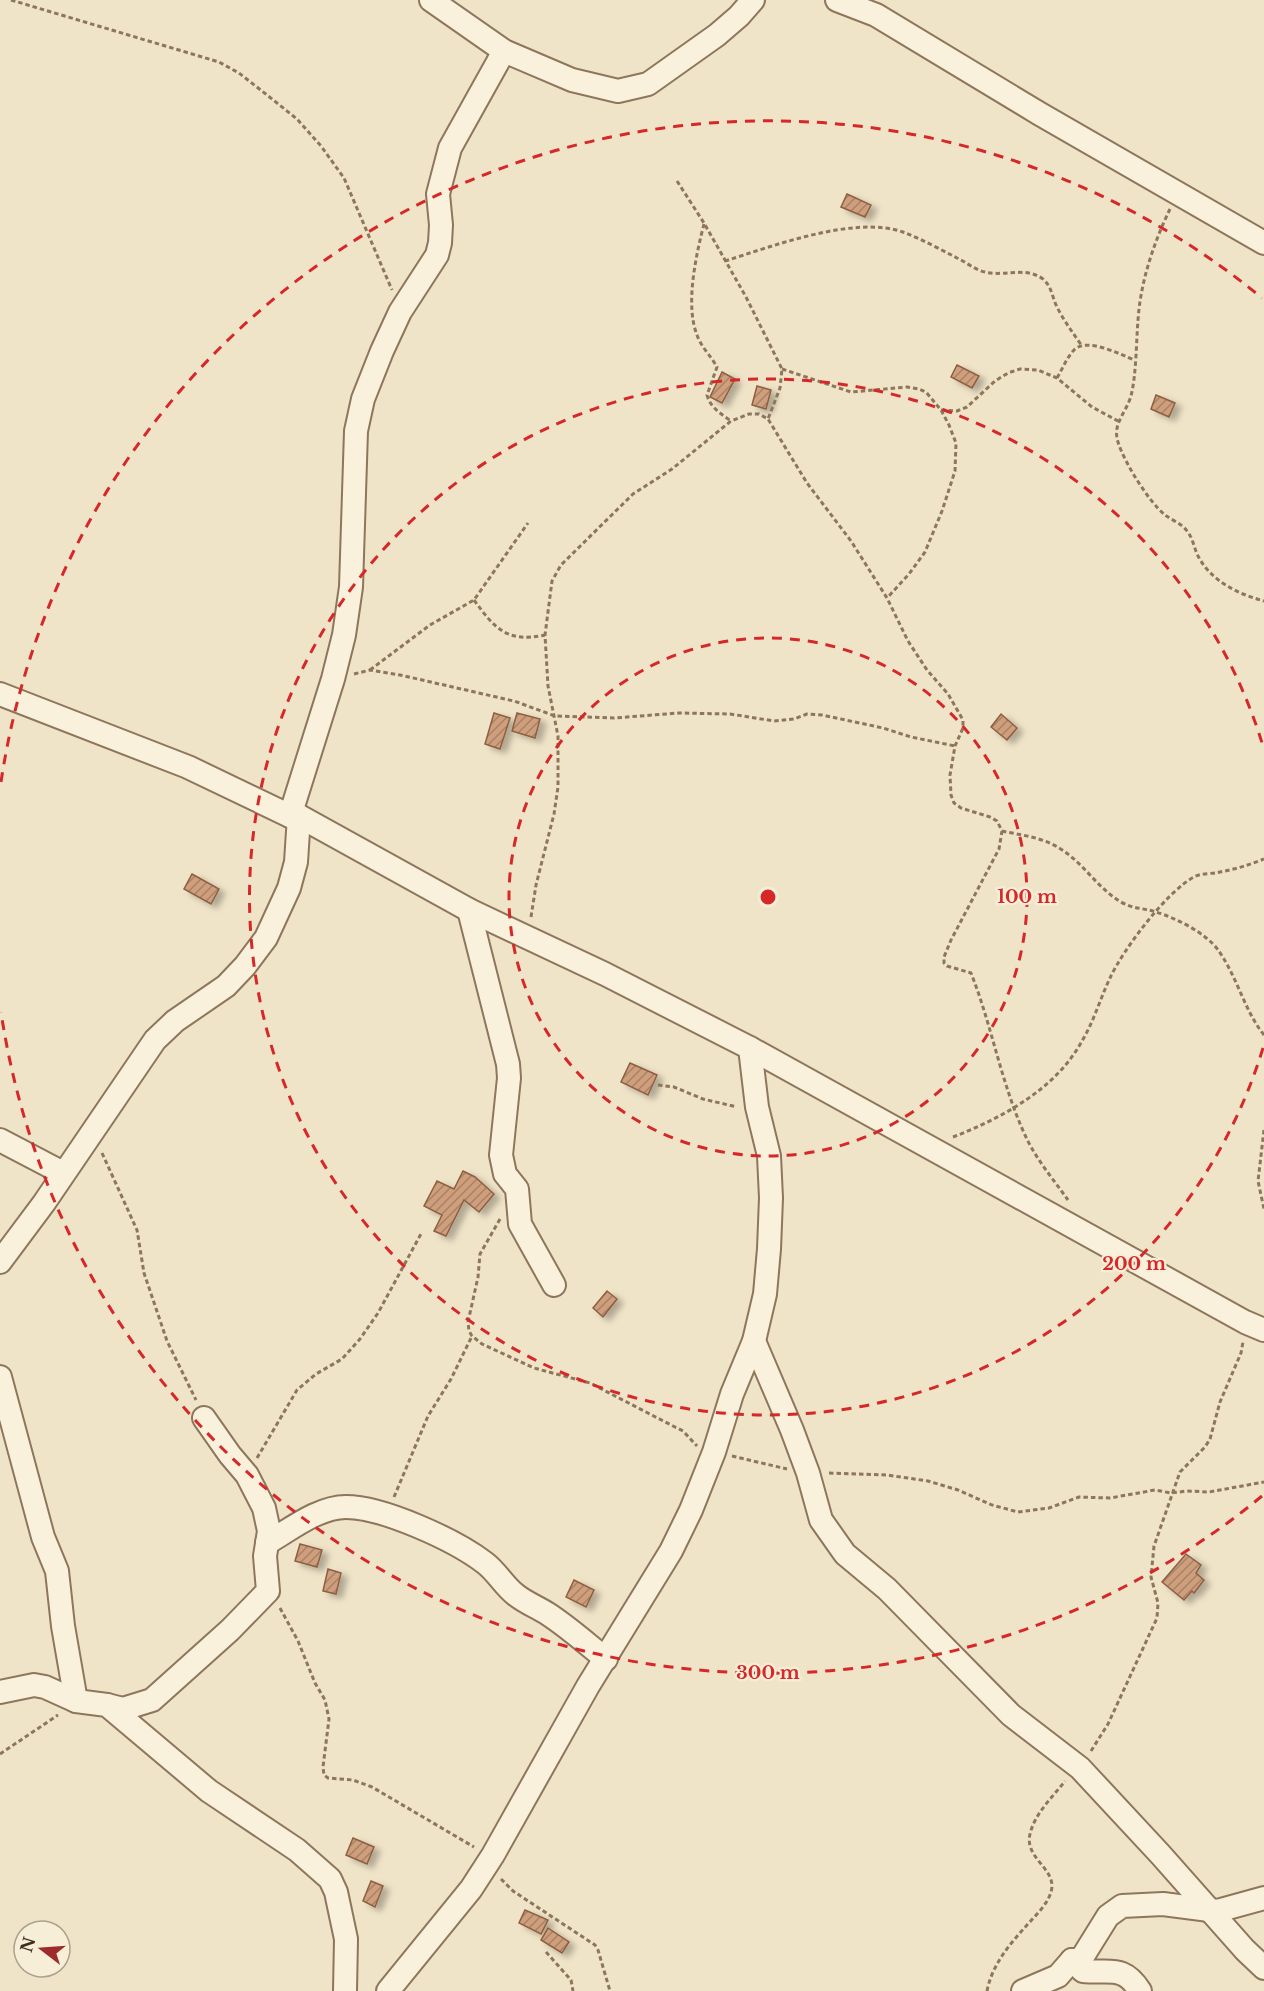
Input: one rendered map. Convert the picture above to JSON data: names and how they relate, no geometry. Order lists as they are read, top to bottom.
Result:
{
  "north": "left",
  "rings": ["100 m", "200 m", "300 m"]
}
